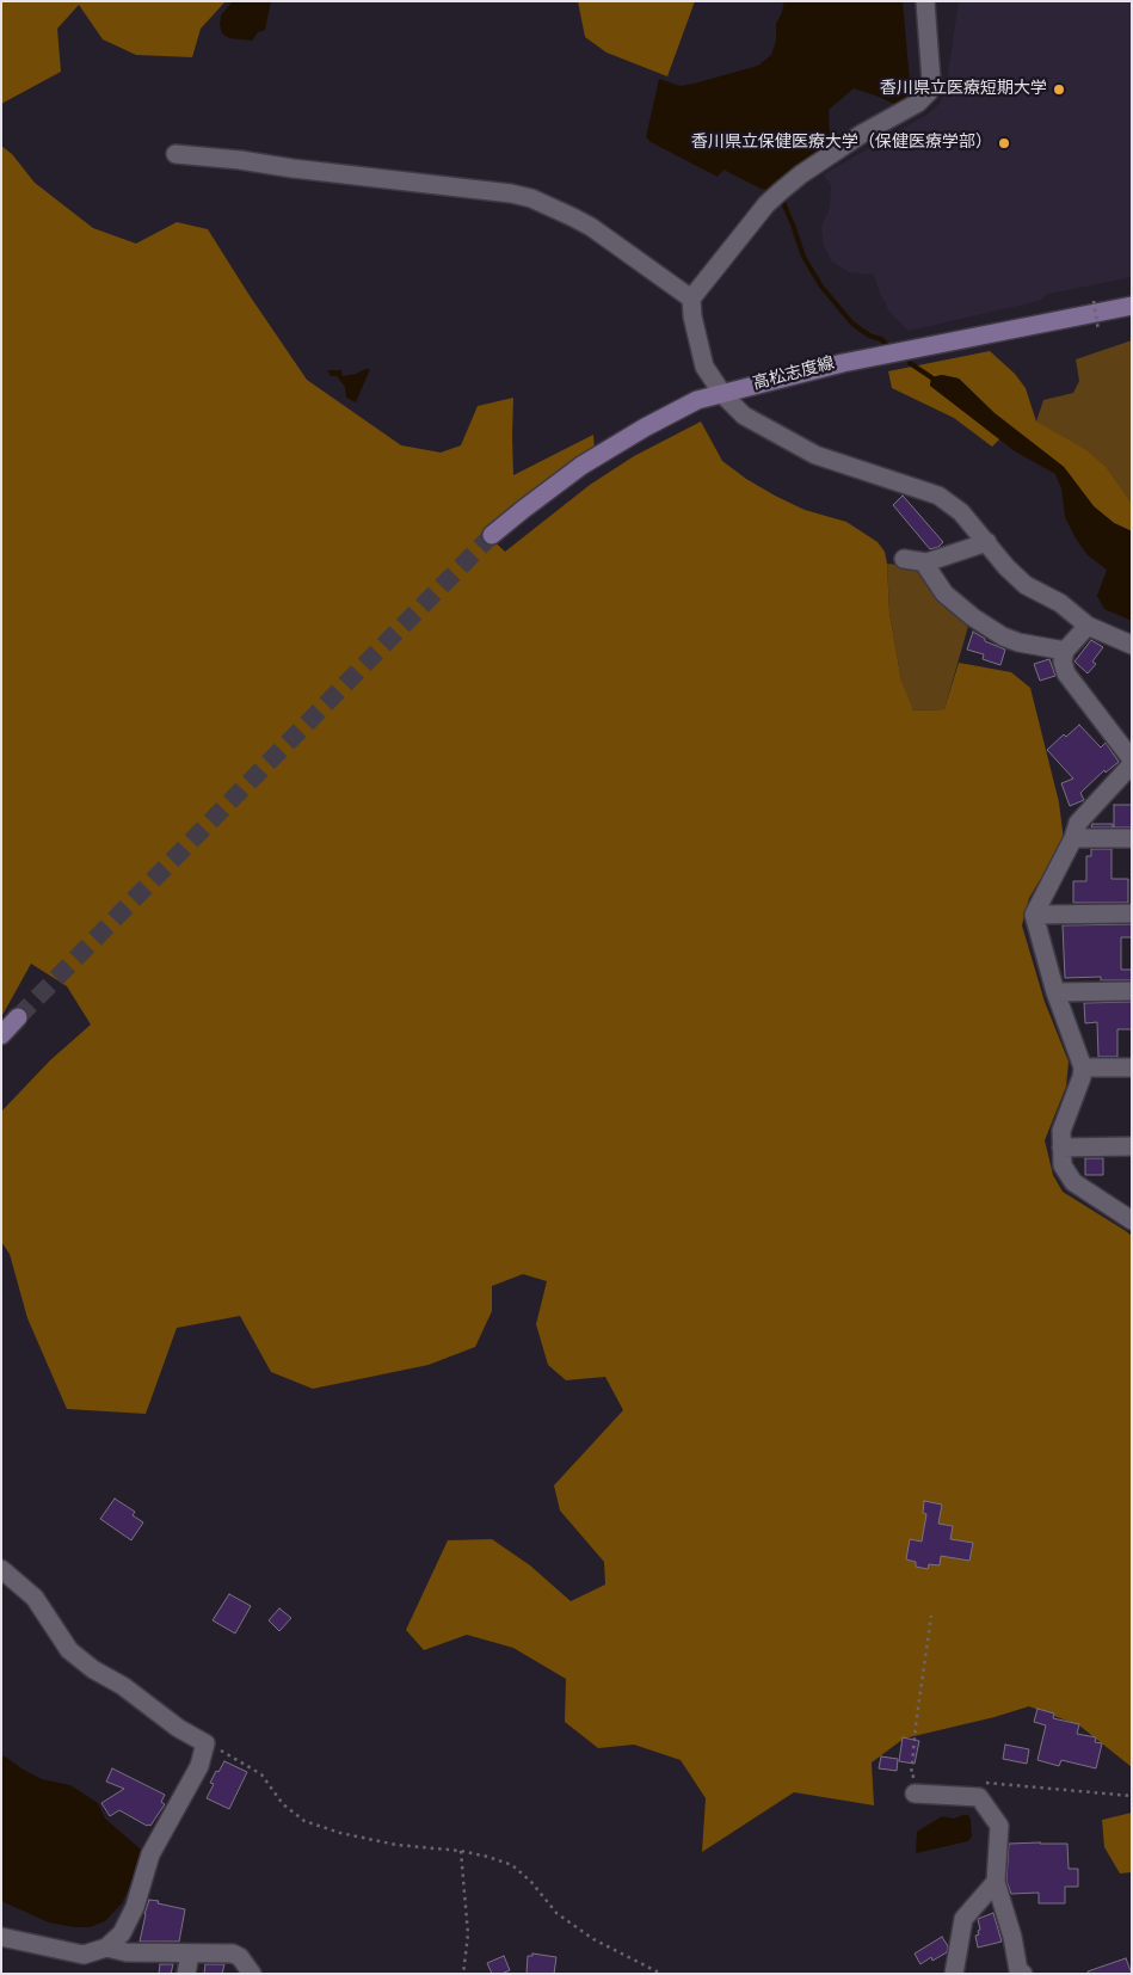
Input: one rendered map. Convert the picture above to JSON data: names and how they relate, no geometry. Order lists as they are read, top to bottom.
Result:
{
  "streets": {
    "main road": ["高松志度線"]
  },
  "places": ["香川県立医療短期大学", "香川県立保健医療大学（保健医療学部）"]
}
